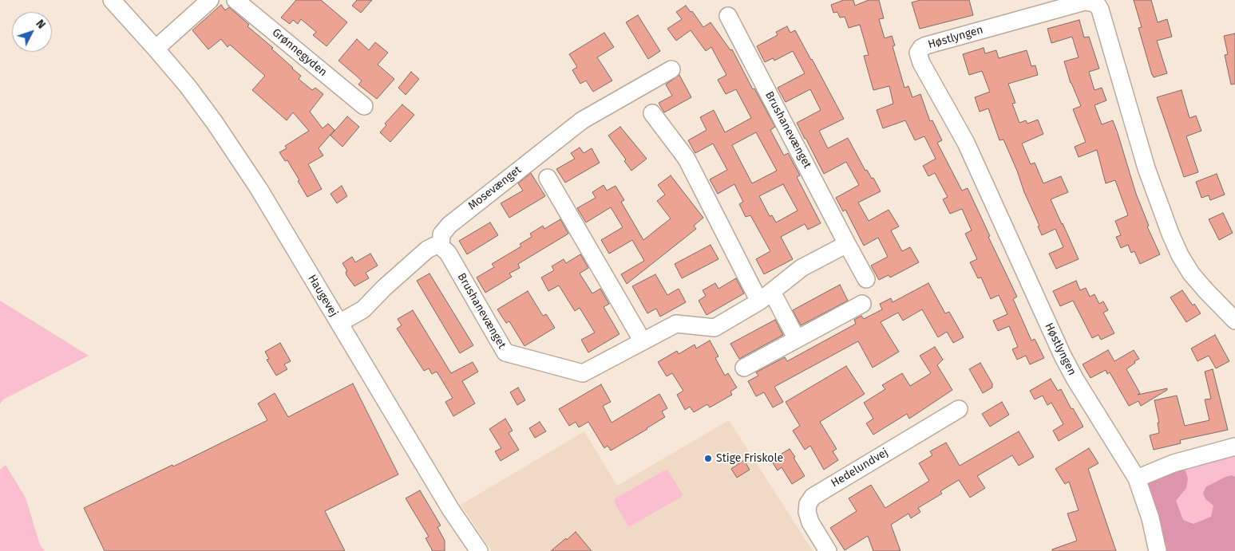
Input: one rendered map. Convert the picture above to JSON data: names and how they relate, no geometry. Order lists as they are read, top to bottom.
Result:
{
  "streets": {
    "street": [
      "Høstlyngen",
      "Grønnegyden",
      "Brushanevænget",
      "Mosevænget",
      "Haugevej",
      "Hedelundvej"
    ]
  },
  "crossings": [
    ["Brushanevænget", "Mosevænget"]
  ],
  "places": ["Stige Friskole"],
  "north": "top right"
}
